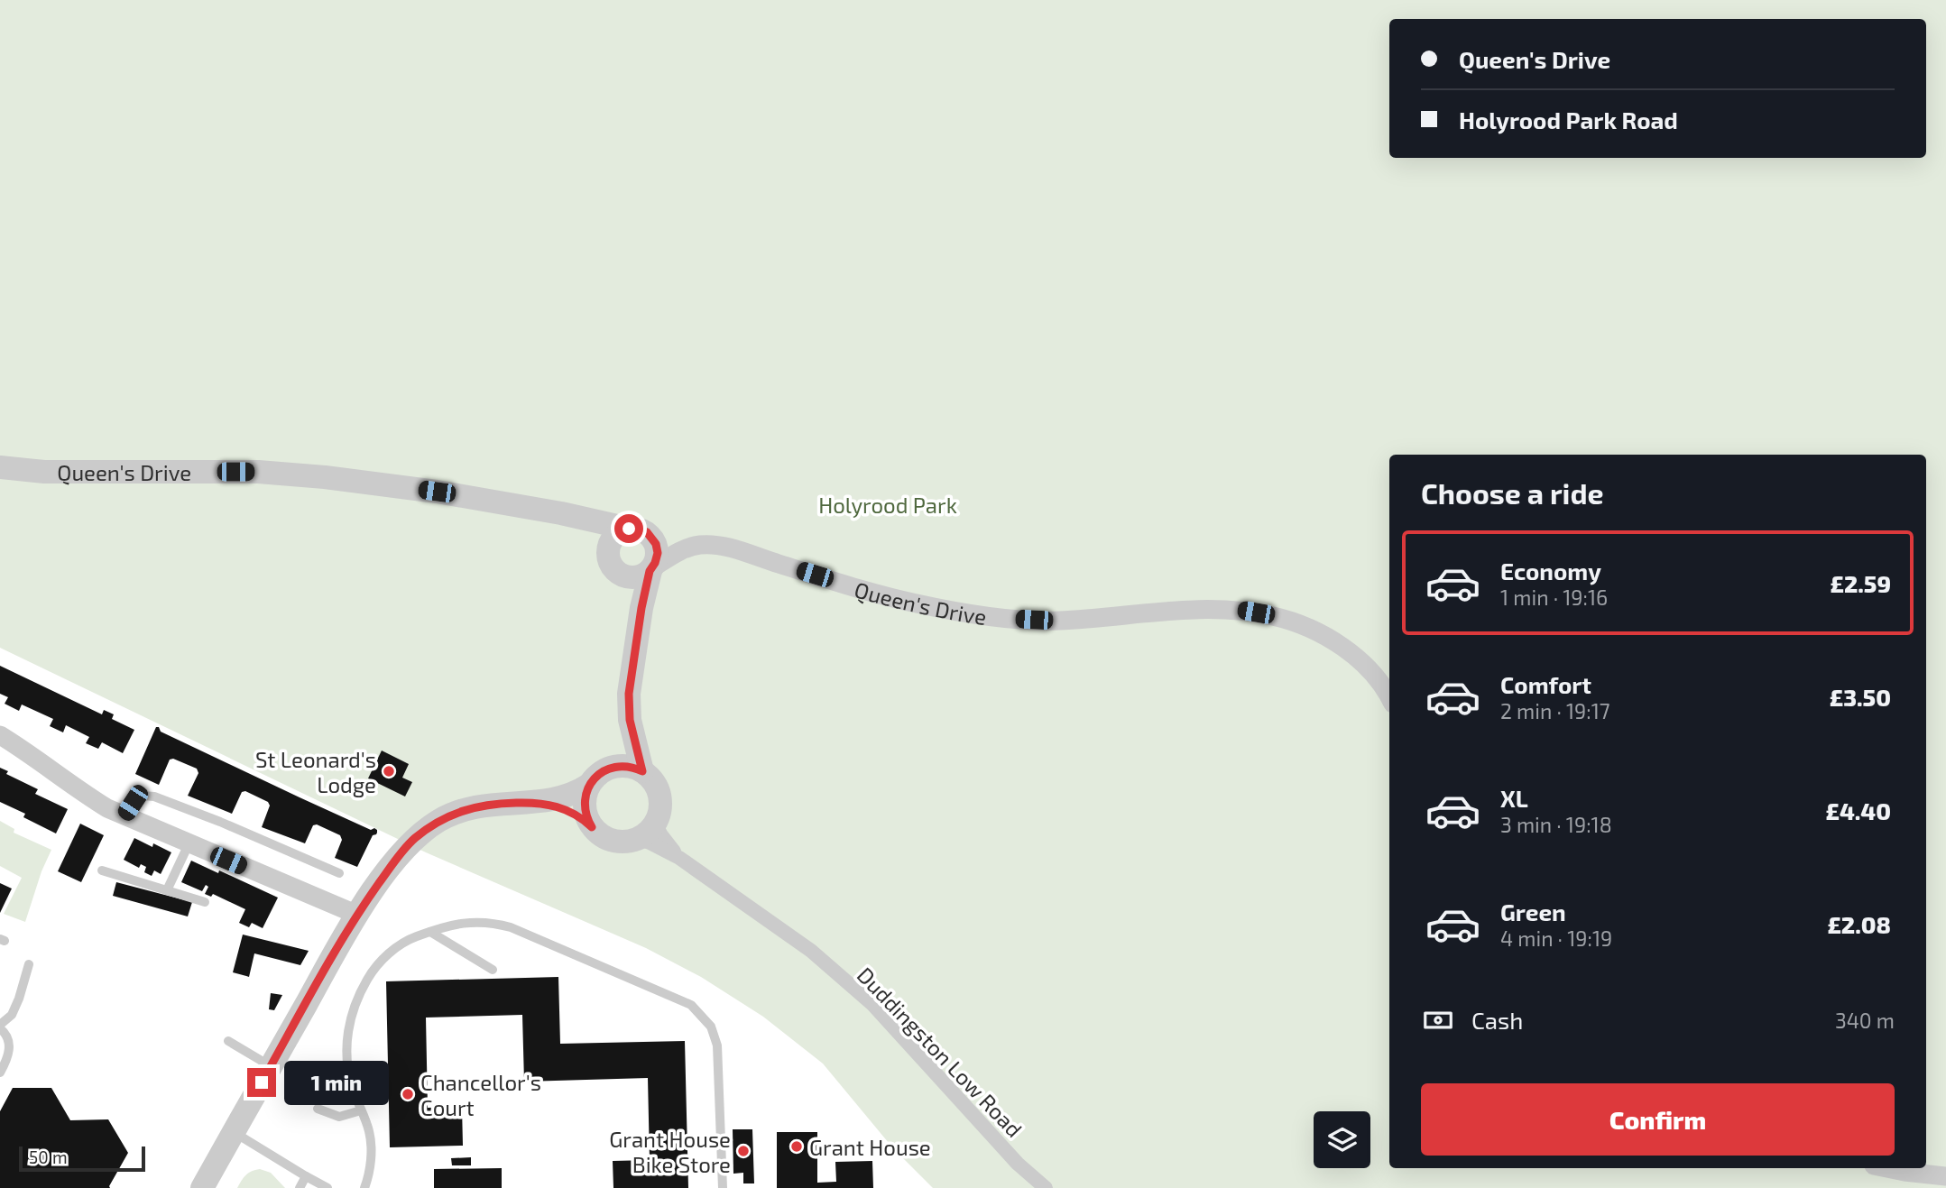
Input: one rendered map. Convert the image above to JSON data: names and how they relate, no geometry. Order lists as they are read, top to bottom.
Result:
{
  "streets": {
    "street": ["Queen's Drive", "Duddingston Low Road"]
  },
  "parks": ["Holyrood Park"],
  "places": [
    "St Leonard's Lodge",
    "Chancellor's Court",
    "Grant House",
    "Grant House Bike Store"
  ],
  "scale_bar": "50 m",
  "page": {
    "banner": ["Queen's Drive", "Holyrood Park Road"],
    "heading": "Choose a ride",
    "list": [
      {
        "name": "Economy",
        "note": "1 min · 19:16",
        "value": "£2.59"
      },
      {
        "name": "Comfort",
        "note": "2 min · 19:17",
        "value": "£3.50"
      },
      {
        "name": "XL",
        "note": "3 min · 19:18",
        "value": "£4.40"
      },
      {
        "name": "Green",
        "note": "4 min · 19:19",
        "value": "£2.08"
      }
    ],
    "pay": ["Cash", "340 m"],
    "bubble": "1 min",
    "buttons": "Confirm",
    "scale": "50 m"
  }
}
